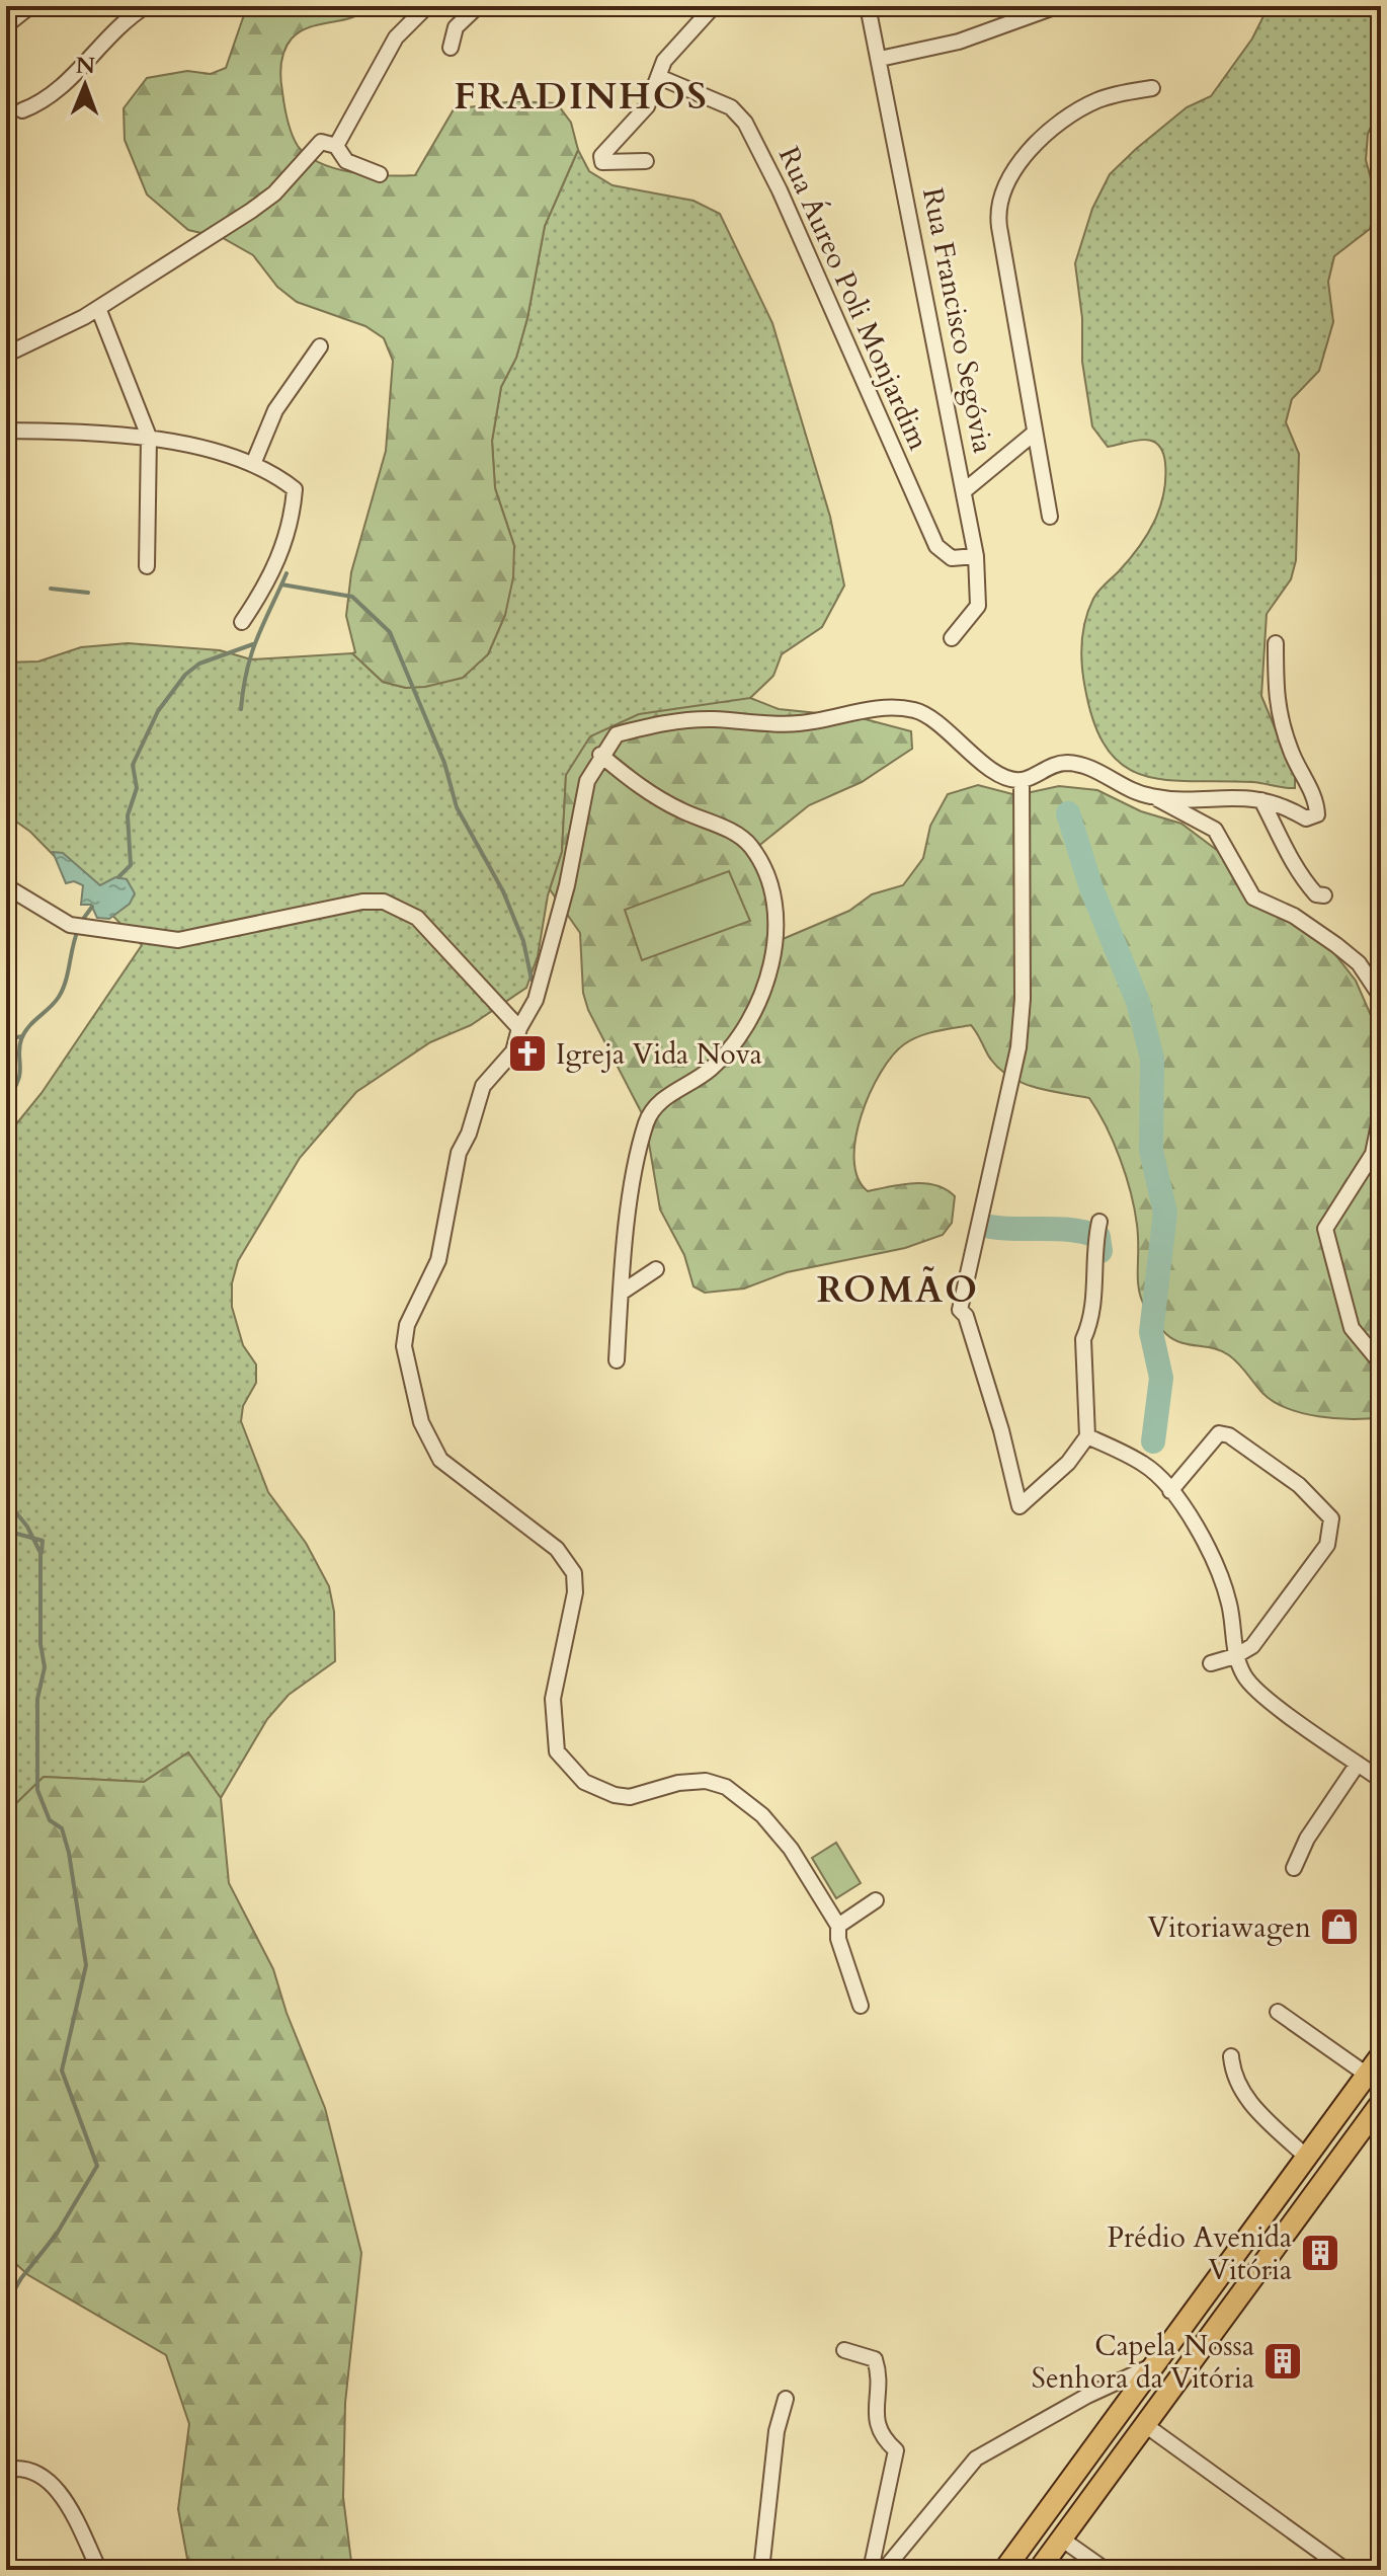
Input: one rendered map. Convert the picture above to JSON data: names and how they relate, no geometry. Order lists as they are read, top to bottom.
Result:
{
  "streets": {
    "street": ["Rua Áureo Poli Monjardim", "Rua Francisco Segóvia"]
  },
  "crossings": [
    ["Rua Áureo Poli Monjardim", "Rua Francisco Segóvia"]
  ],
  "districts": ["FRADINHOS", "ROMÃO"],
  "places": {
    "church": ["Igreja Vida Nova"],
    "shop": ["Vitoriawagen"],
    "building": ["Prédio Avenida Vitória", "Capela Nossa Senhora da Vitória"]
  },
  "north": "top"
}
